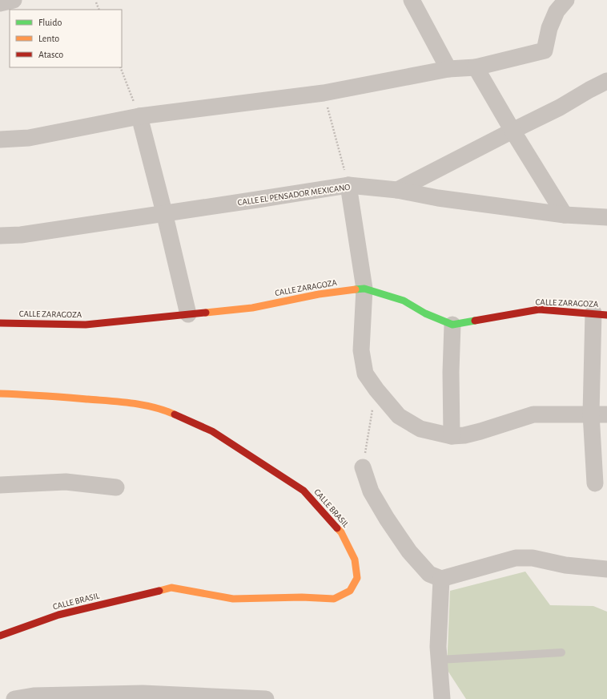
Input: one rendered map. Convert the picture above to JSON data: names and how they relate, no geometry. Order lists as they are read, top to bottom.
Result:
{
  "streets": {
    "street": ["CALLE EL PENSADOR MEXICANO", "CALLE ZARAGOZA", "CALLE BRASIL"]
  },
  "legend": ["Fluido", "Lento", "Atasco"]
}
